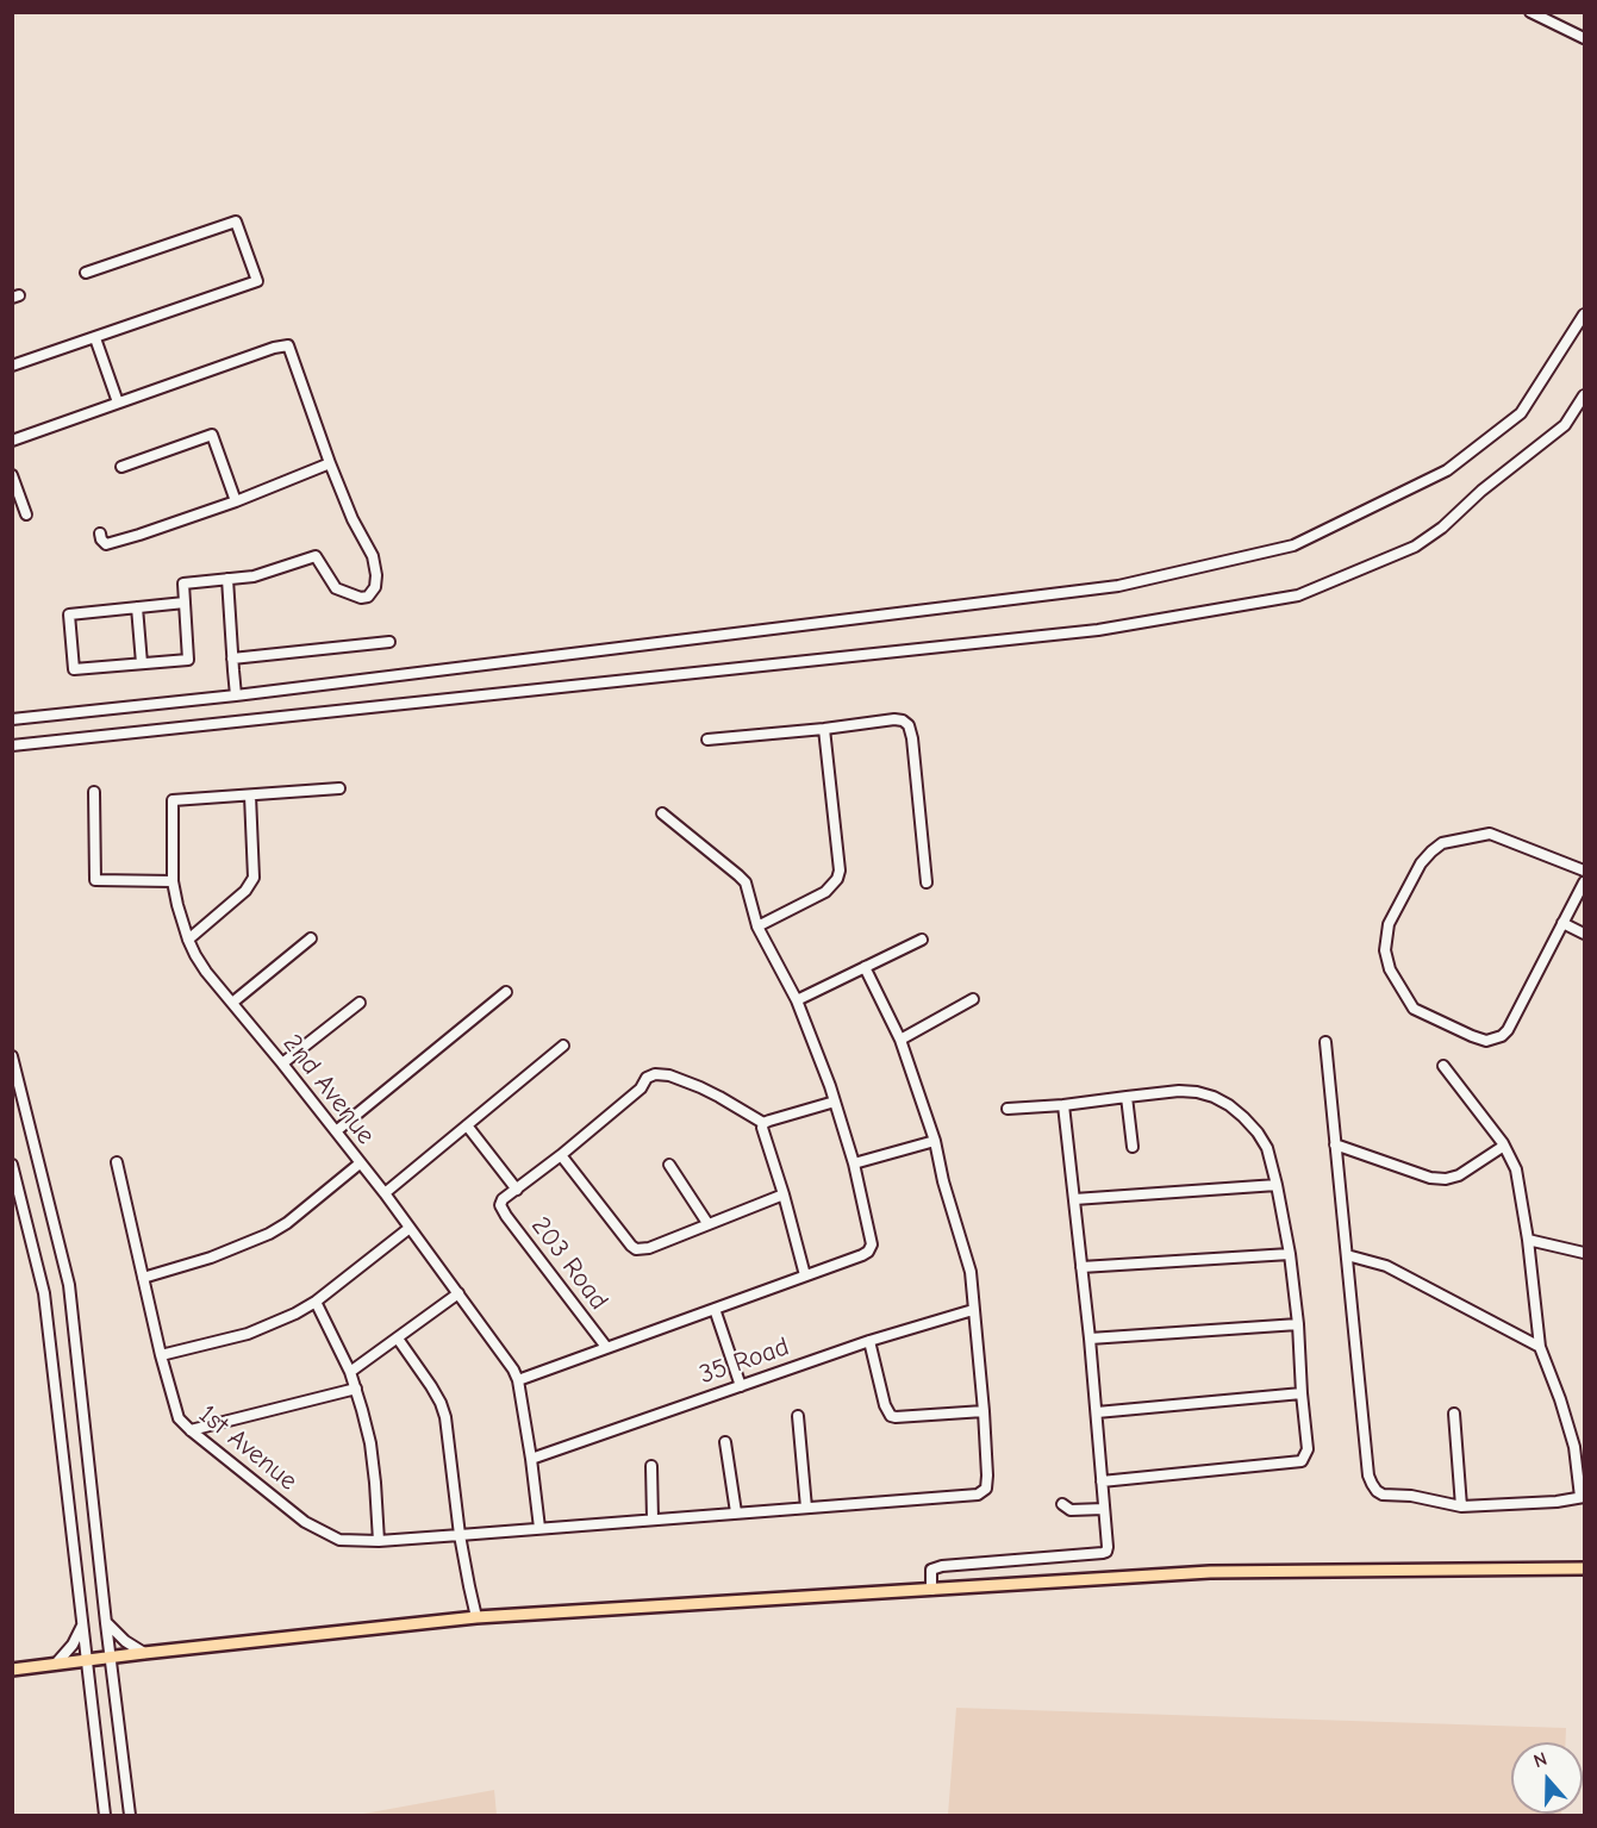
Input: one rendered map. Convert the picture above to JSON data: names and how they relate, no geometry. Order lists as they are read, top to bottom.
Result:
{
  "streets": {
    "street": [
      "2nd Avenue",
      "203 Road",
      "35 Road",
      "1st Avenue"
    ]
  },
  "crossings": [
    ["2nd Avenue", "35 Road"],
    ["2nd Avenue", "1st Avenue"]
  ],
  "north": "top"
}
